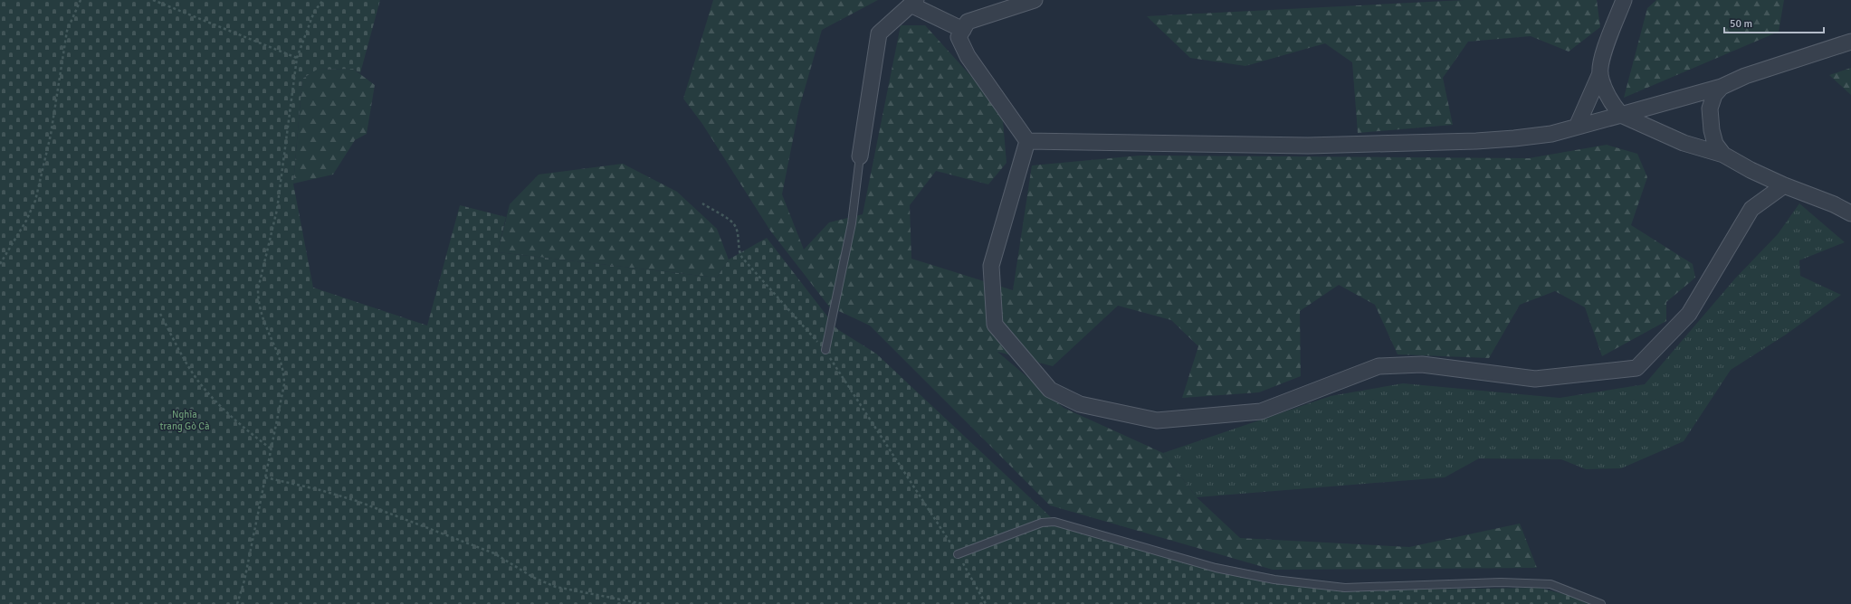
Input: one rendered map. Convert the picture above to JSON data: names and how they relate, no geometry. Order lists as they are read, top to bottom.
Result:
{
  "parks": ["Nghĩa trang Gò Cà"],
  "scale_bar": "50 m"
}
